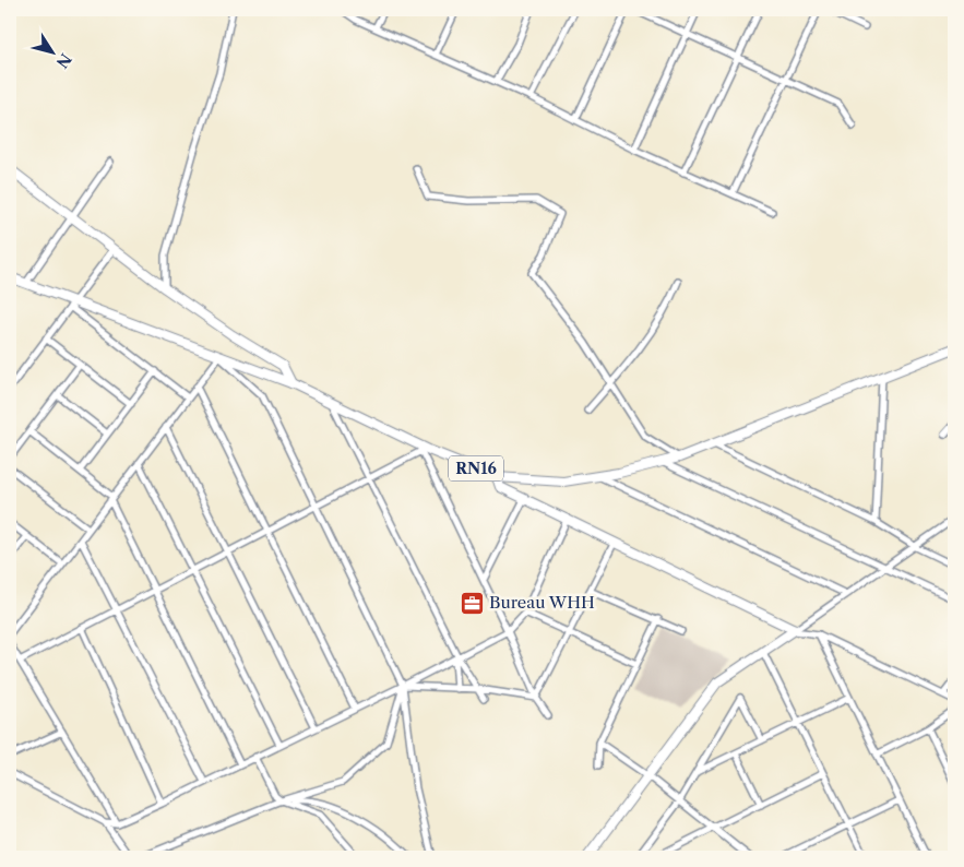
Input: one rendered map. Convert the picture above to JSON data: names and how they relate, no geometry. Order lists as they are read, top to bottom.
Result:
{
  "streets": {
    "main road": ["RN16"]
  },
  "places": {
    "office": ["Bureau WHH"]
  },
  "north": "bottom right"
}
